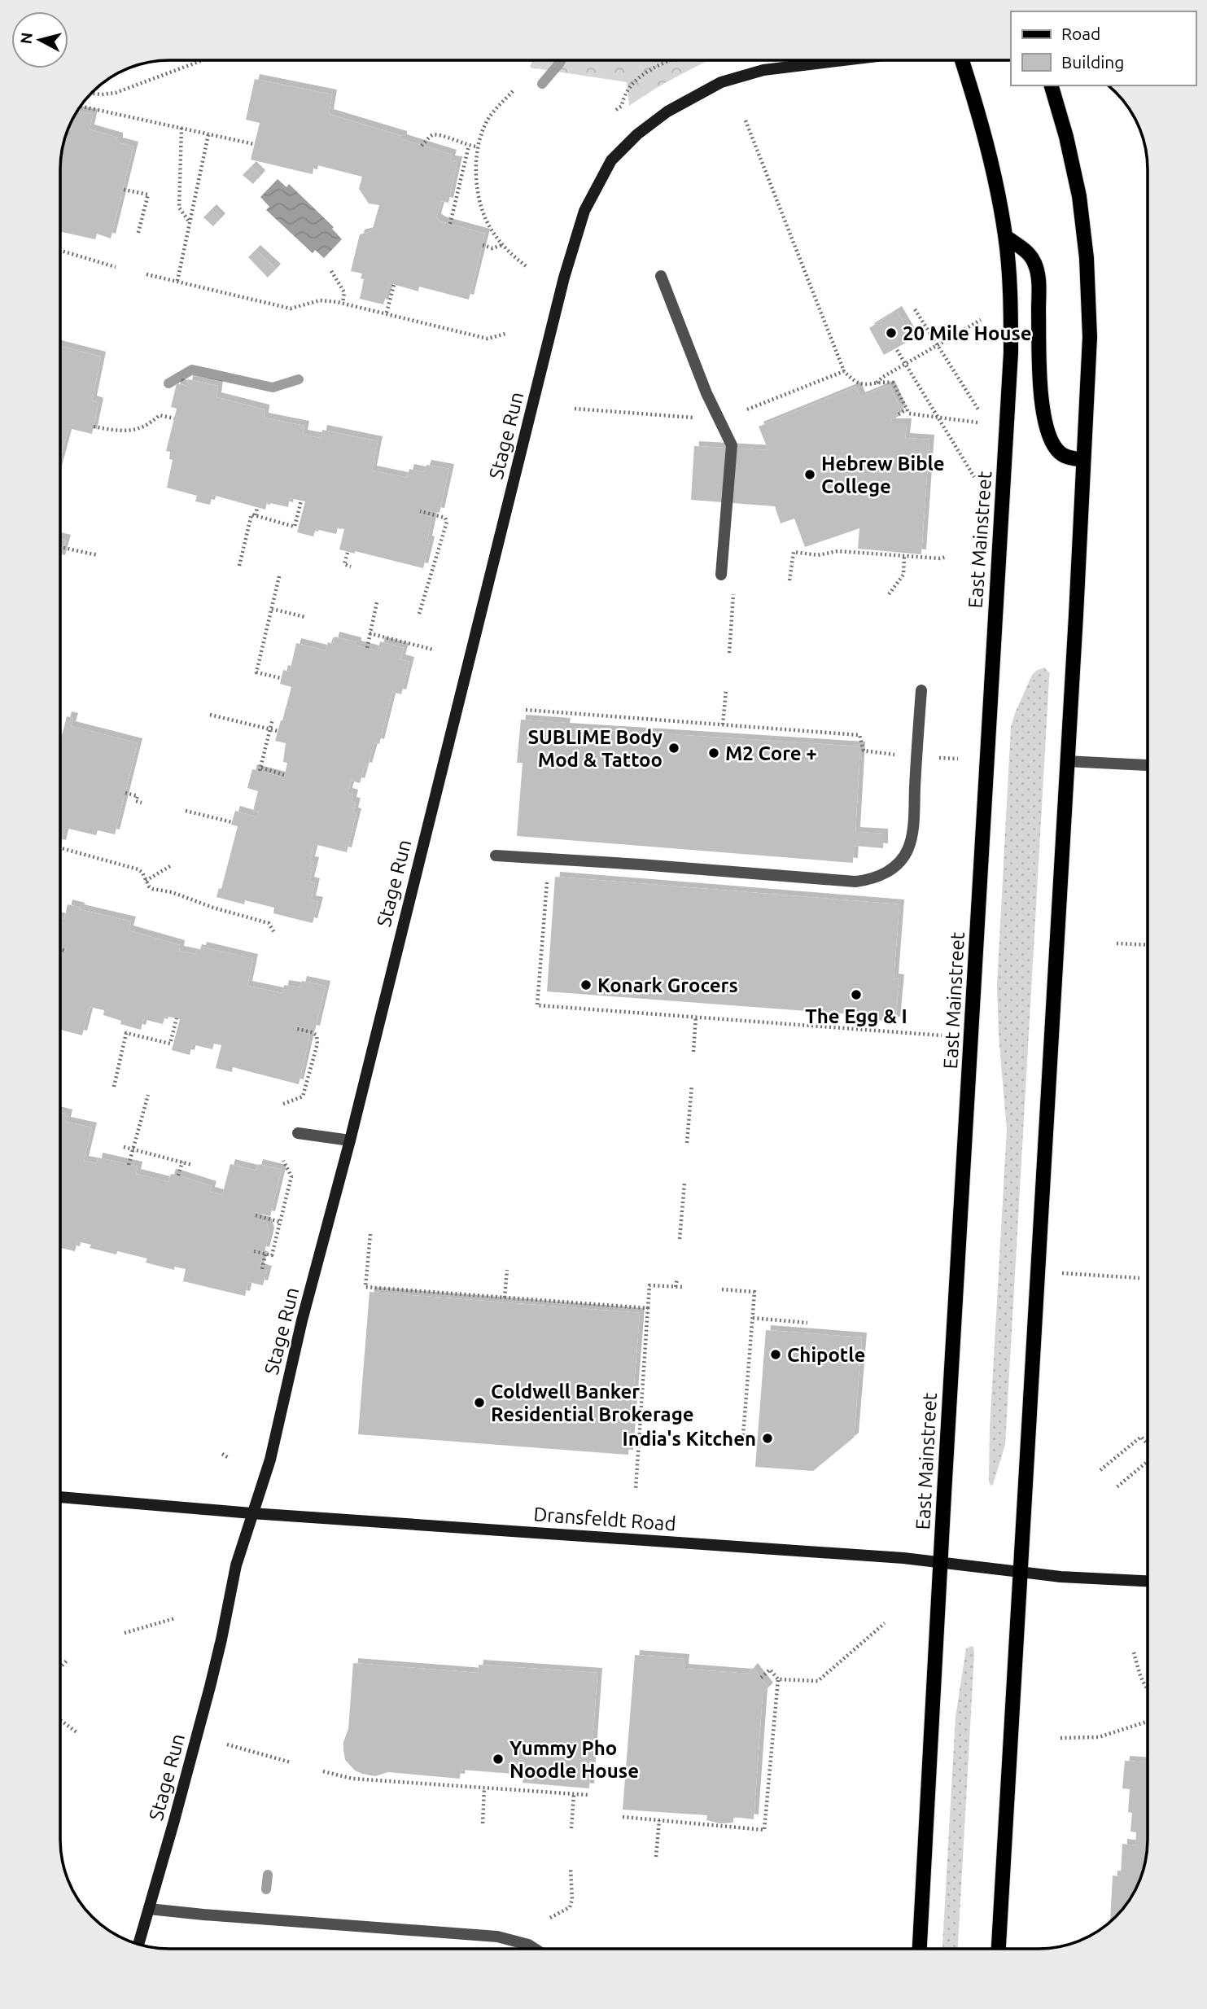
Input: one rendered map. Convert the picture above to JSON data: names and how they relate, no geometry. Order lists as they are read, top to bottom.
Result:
{
  "streets": {
    "main road": ["East Mainstreet"],
    "street": ["Stage Run", "Dransfeldt Road"]
  },
  "crossings": [
    ["Stage Run", "Dransfeldt Road"],
    ["East Mainstreet", "Dransfeldt Road"]
  ],
  "places": [
    "20 Mile House",
    "Hebrew Bible College",
    "SUBLIME Body Mod & Tattoo",
    "M2 Core +",
    "Konark Grocers",
    "The Egg & I",
    "Chipotle",
    "Coldwell Banker Residential Brokerage",
    "India's Kitchen",
    "Yummy Pho Noodle House"
  ],
  "legend": ["Road", "Building"],
  "north": "left"
}
